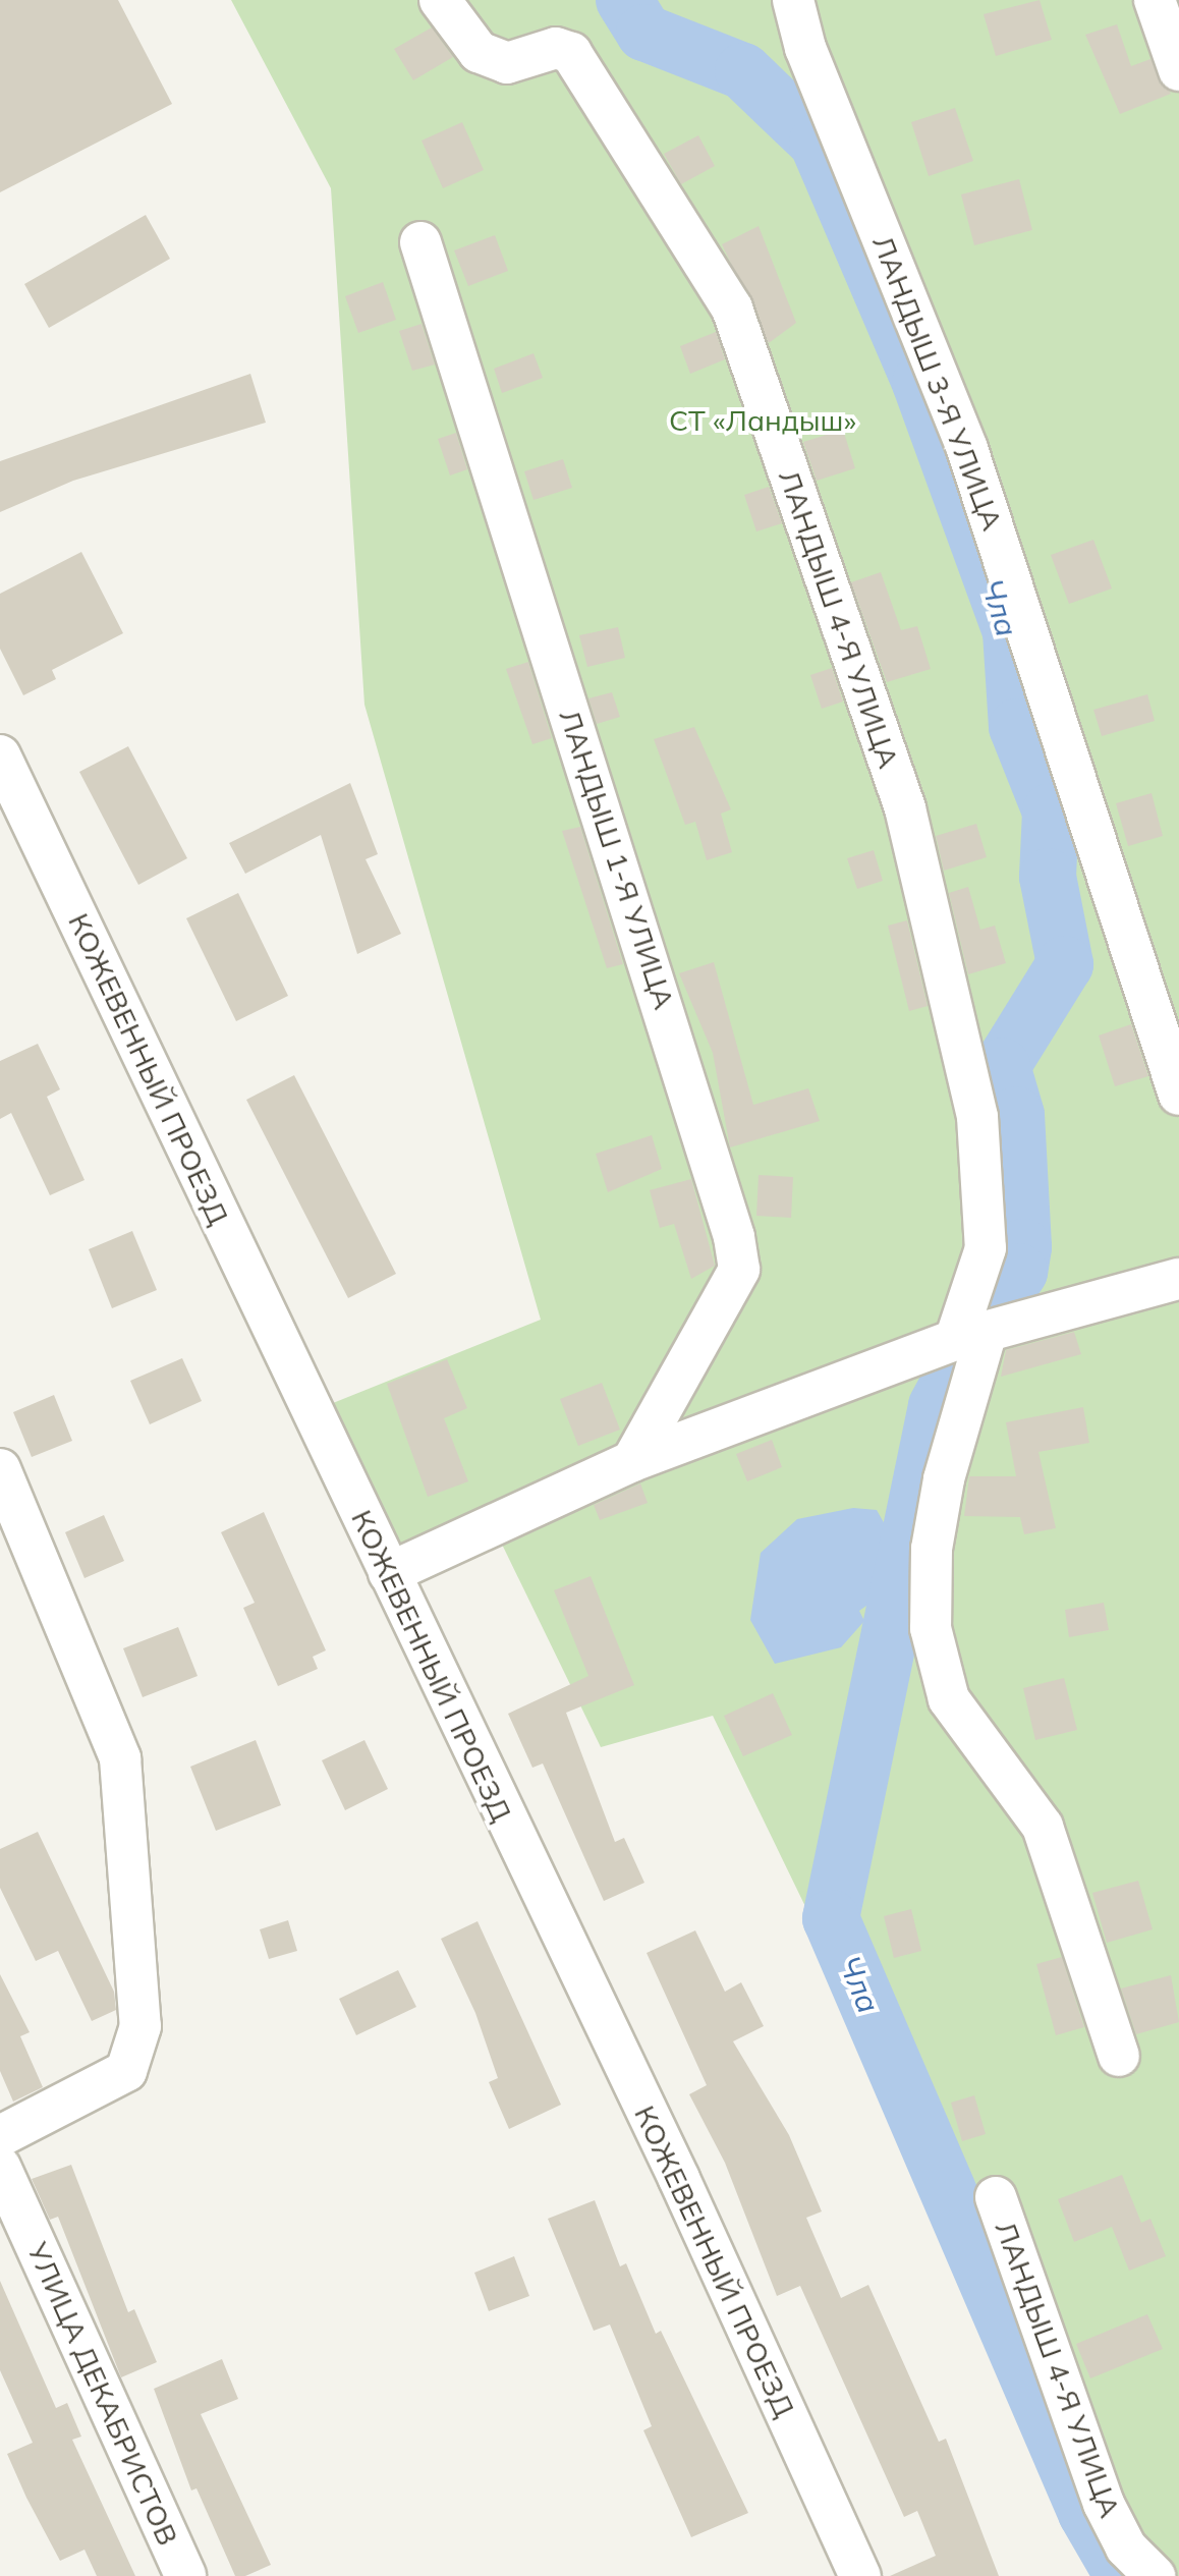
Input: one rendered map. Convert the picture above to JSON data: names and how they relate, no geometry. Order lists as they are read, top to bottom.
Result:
{
  "streets": {
    "street": [
      "ЛАНДЫШ 3-Я УЛИЦА",
      "ЛАНДЫШ 4-Я УЛИЦА",
      "ЛАНДЫШ 1-Я УЛИЦА",
      "КОЖЕВЕННЫЙ ПРОЕЗД",
      "УЛИЦА ДЕКАБРИСТОВ"
    ]
  },
  "water": ["Чла"],
  "parks": ["СТ «Ландыш»"]
}
